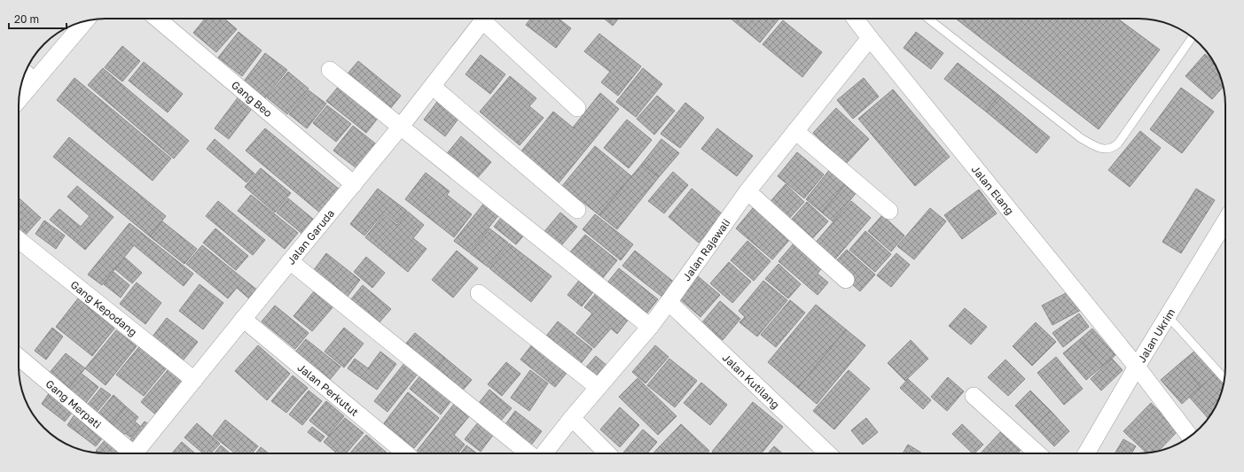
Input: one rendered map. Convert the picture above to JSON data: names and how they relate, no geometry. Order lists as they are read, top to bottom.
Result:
{
  "streets": {
    "street": [
      "Gang Beo",
      "Jalan Elang",
      "Jalan Garuda",
      "Jalan Rajawali",
      "Gang Kepodang",
      "Jalan Ukrim",
      "Jalan Kutilang",
      "Jalan Perkutut",
      "Gang Merpati"
    ]
  },
  "crossings": [
    ["Gang Beo", "Jalan Garuda"],
    ["Jalan Elang", "Jalan Rajawali"],
    ["Jalan Elang", "Jalan Ukrim"],
    ["Jalan Garuda", "Gang Kepodang"],
    ["Jalan Garuda", "Jalan Perkutut"],
    ["Jalan Rajawali", "Jalan Kutilang"]
  ],
  "scale_bar": "20 m"
}
